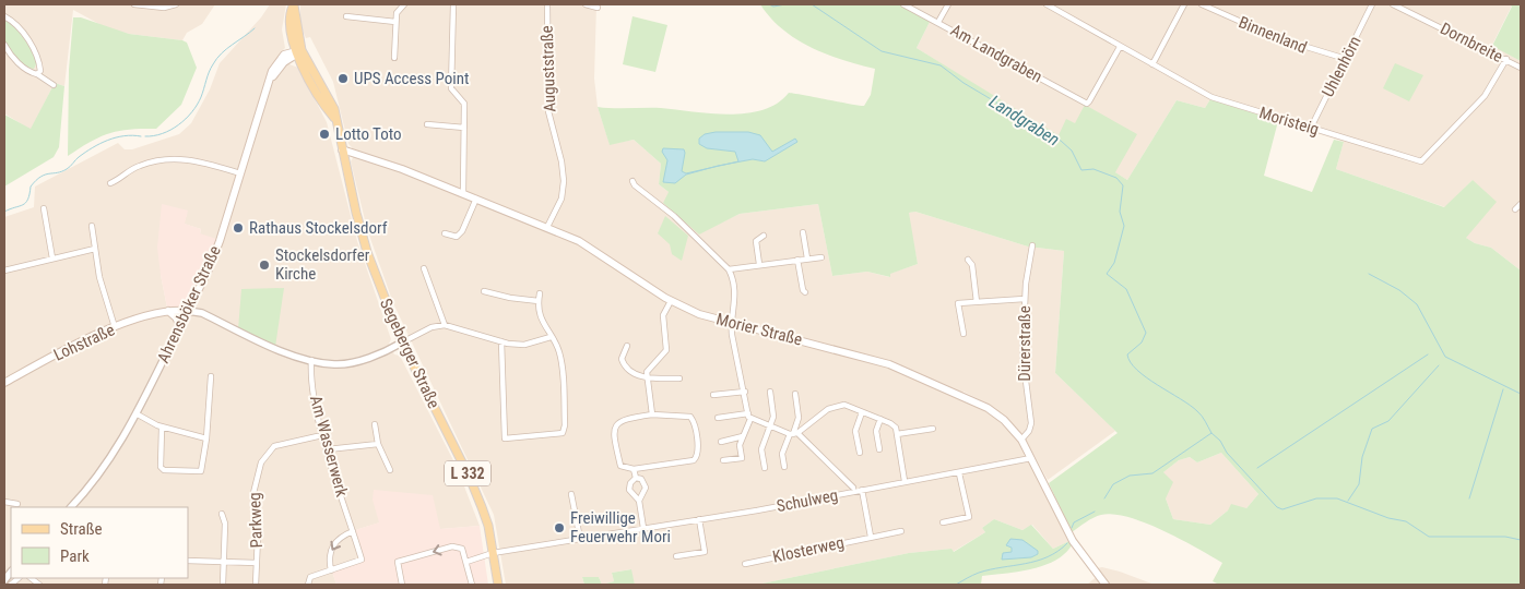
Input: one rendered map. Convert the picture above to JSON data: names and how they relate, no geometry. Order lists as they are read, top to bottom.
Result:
{
  "streets": {
    "main road": [
      "Ahrensböker Straße",
      "Morier Straße",
      "Lohstraße",
      "Segeberger Straße",
      "L 332"
    ],
    "street": [
      "Binnenland",
      "Dornbreite",
      "Am Landgraben",
      "Uhlenhörn",
      "Auguststraße",
      "Moristeig",
      "Dürerstraße",
      "Am Wasserwerk",
      "Schulweg",
      "Parkweg",
      "Klosterweg"
    ]
  },
  "crossings": [
    ["Binnenland", "Uhlenhörn"],
    ["Dornbreite", "Moristeig"],
    ["Am Landgraben", "Moristeig"],
    ["Uhlenhörn", "Moristeig"],
    ["Auguststraße", "Morier Straße"],
    ["Ahrensböker Straße", "Lohstraße"],
    ["Ahrensböker Straße", "Segeberger Straße"],
    ["Morier Straße", "Dürerstraße"],
    ["Morier Straße", "Segeberger Straße"],
    ["Morier Straße", "Schulweg"],
    ["Segeberger Straße", "Schulweg"],
    ["Am Wasserwerk", "Parkweg"]
  ],
  "water": ["Landgraben"],
  "places": [
    "UPS Access Point",
    "Lotto Toto",
    "Rathaus Stockelsdorf",
    "Stockelsdorfer Kirche",
    "Freiwillige Feuerwehr Mori"
  ],
  "legend": ["Straße", "Park"]
}
